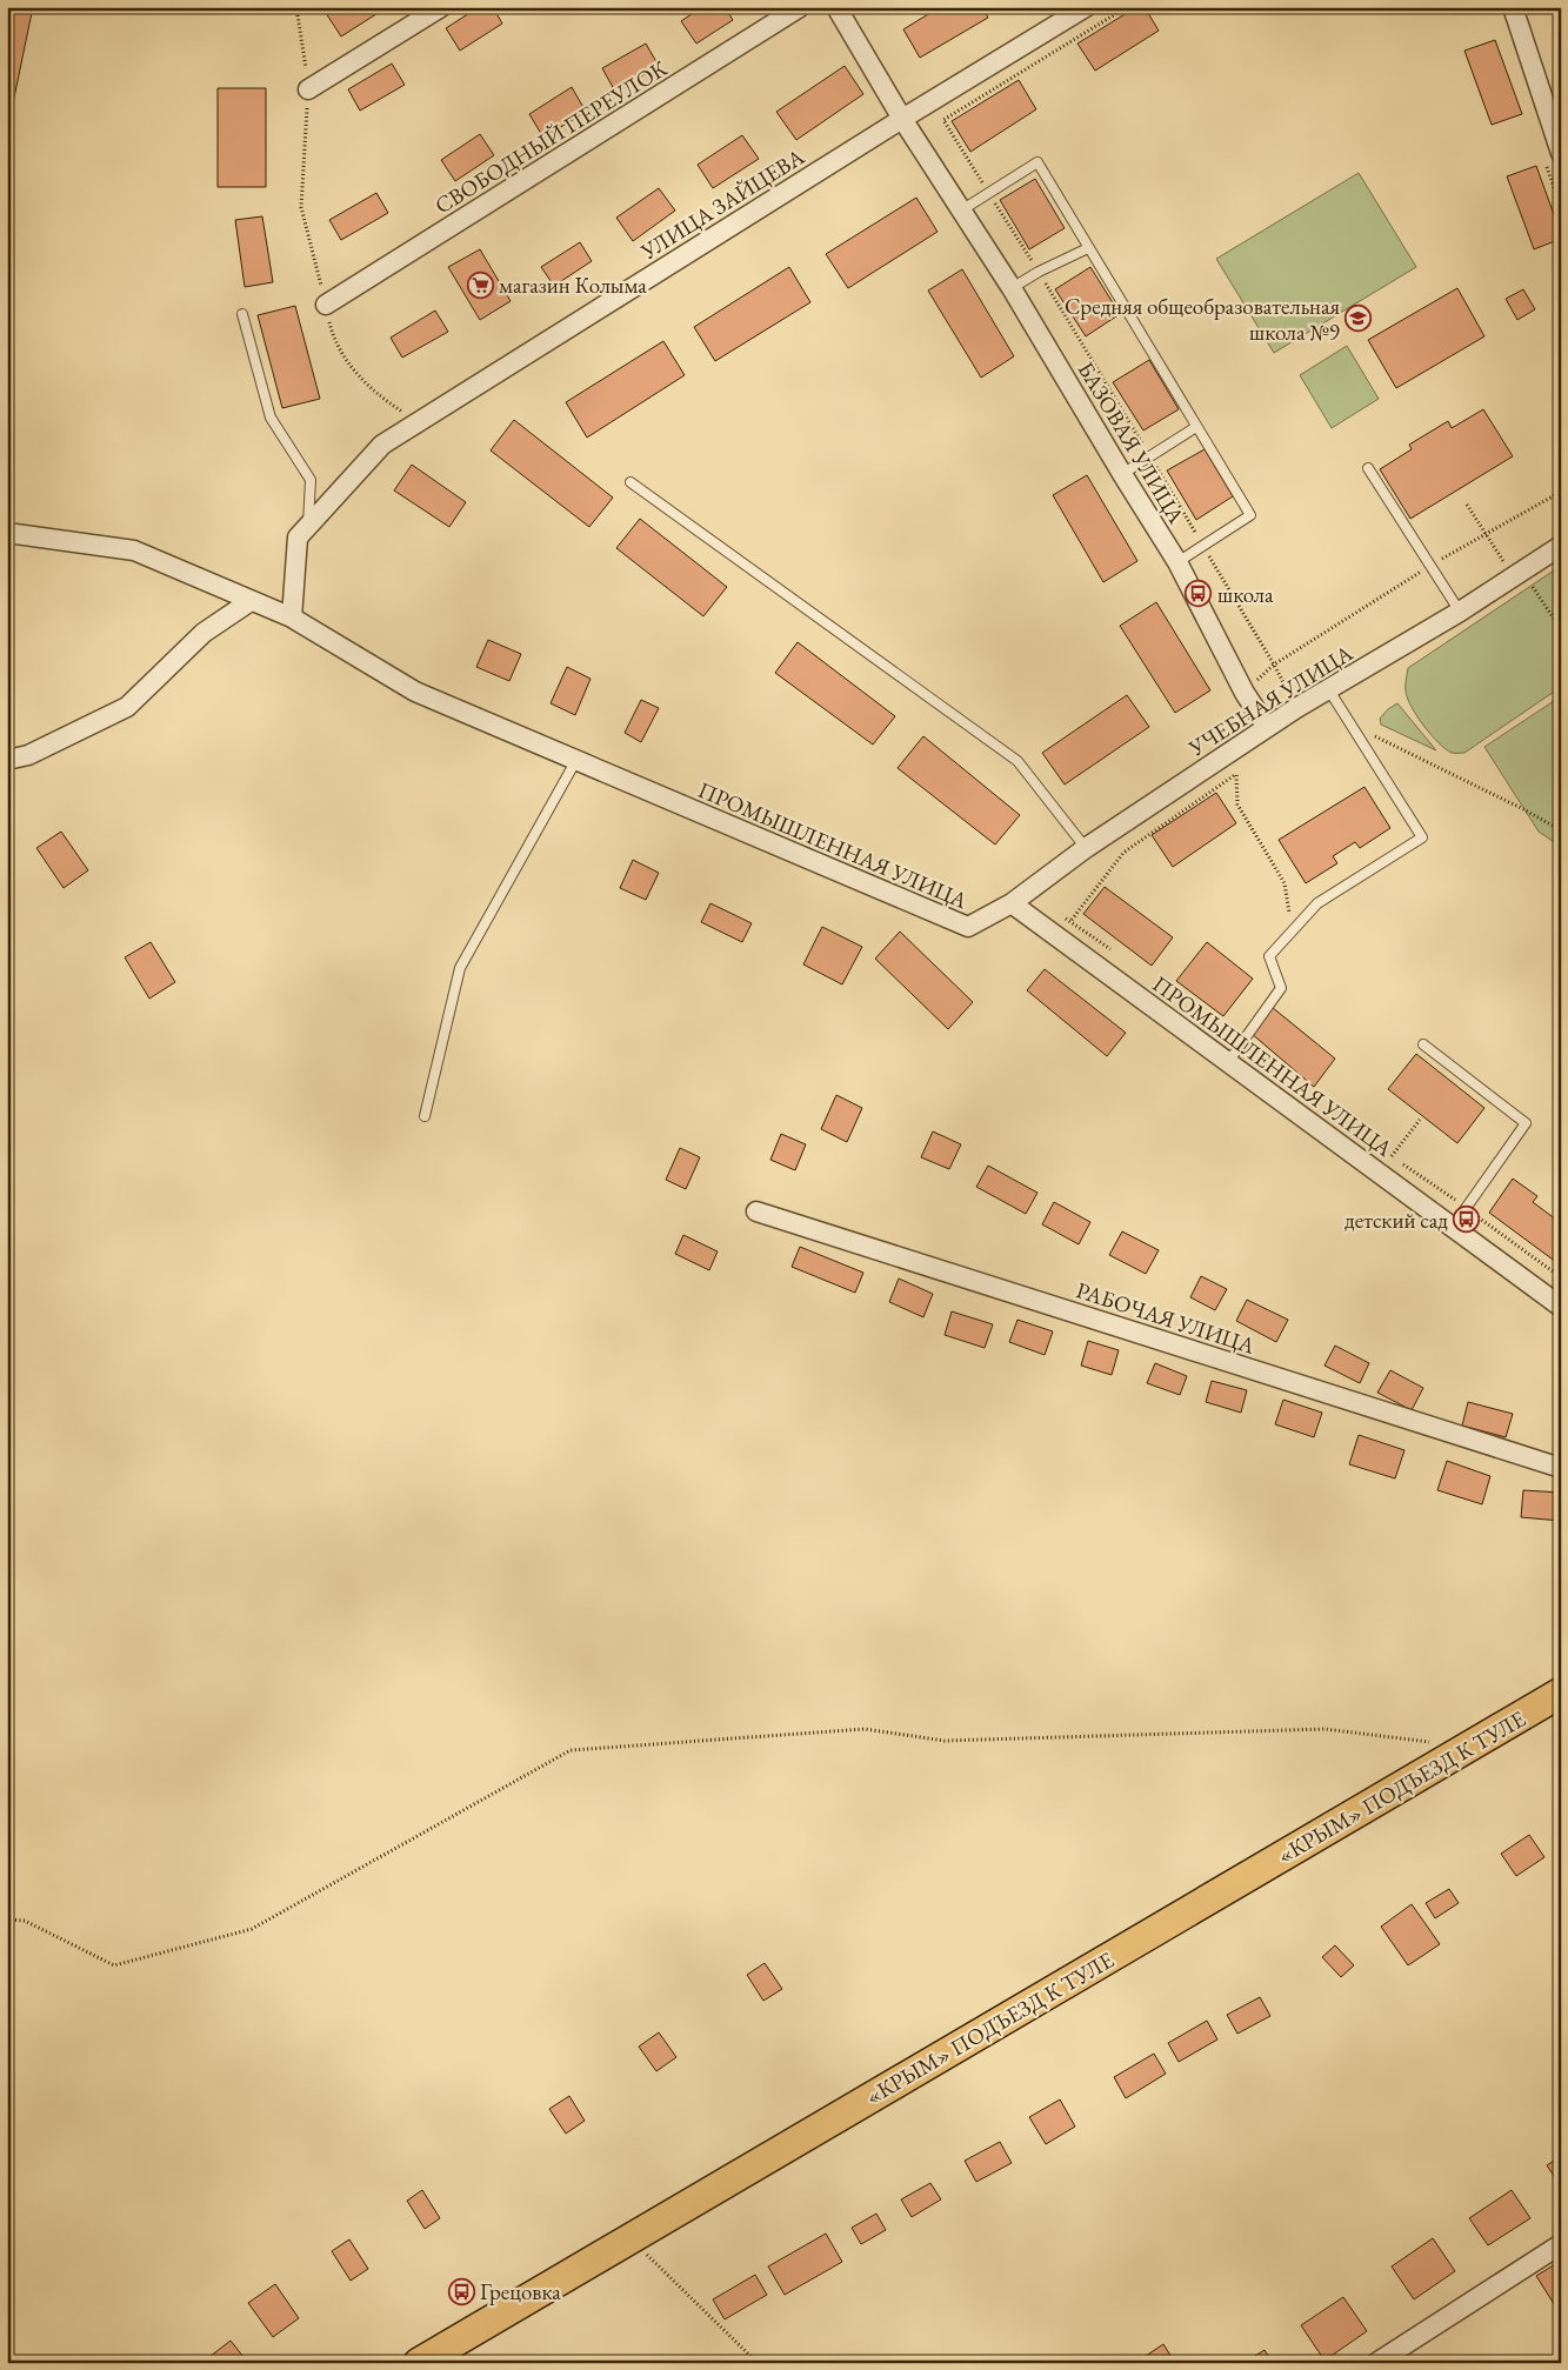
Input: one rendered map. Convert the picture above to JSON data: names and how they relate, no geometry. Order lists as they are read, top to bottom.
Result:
{
  "streets": {
    "main road": ["«КРЫМ» ПОДЪЕЗД К ТУЛЕ"],
    "street": [
      "СВОБОДНЫЙ ПЕРЕУЛОК",
      "УЛИЦА ЗАЙЦЕВА",
      "БАЗОВАЯ УЛИЦА",
      "УЧЕБНАЯ УЛИЦА",
      "ПРОМЫШЛЕННАЯ УЛИЦА",
      "РАБОЧАЯ УЛИЦА"
    ]
  },
  "crossings": [
    ["УЛИЦА ЗАЙЦЕВА", "БАЗОВАЯ УЛИЦА"],
    ["УЛИЦА ЗАЙЦЕВА", "ПРОМЫШЛЕННАЯ УЛИЦА"],
    ["БАЗОВАЯ УЛИЦА", "УЧЕБНАЯ УЛИЦА"],
    ["УЧЕБНАЯ УЛИЦА", "ПРОМЫШЛЕННАЯ УЛИЦА"]
  ],
  "places": {
    "supermarket": ["магазин Колыма"],
    "school or university": ["Средняя общеобразовательная школа №9"],
    "bus stop": ["школа", "детский сад", "Грецовка"]
  }
}
